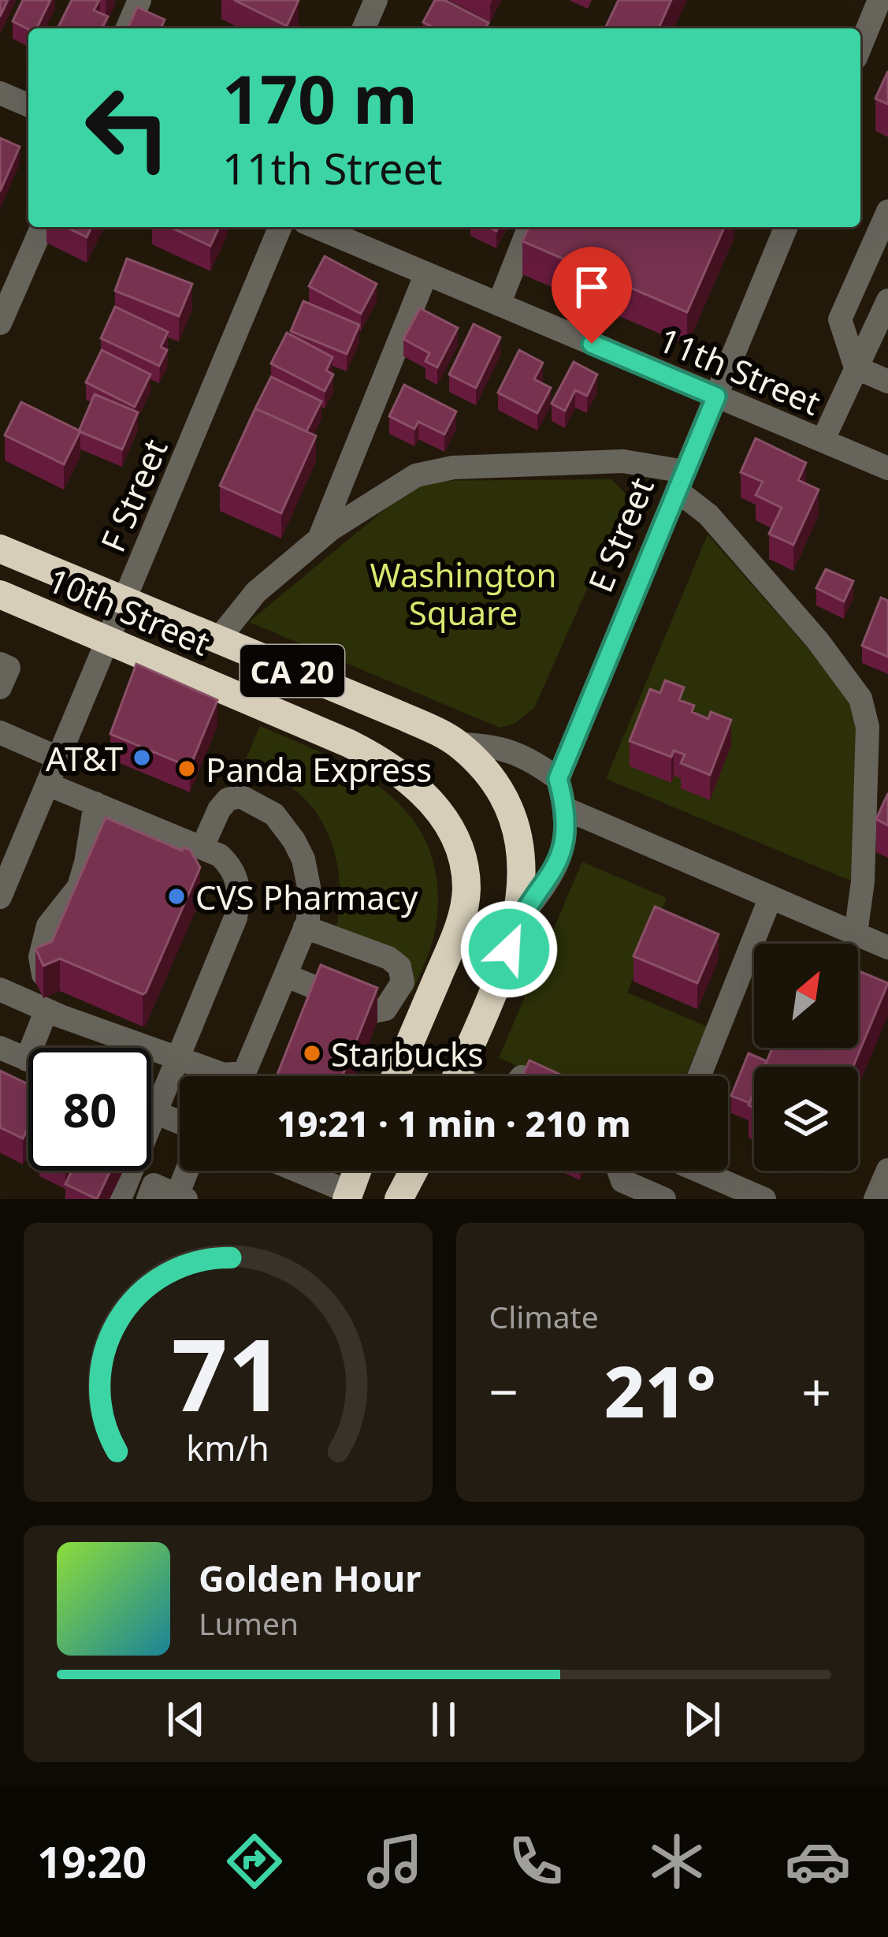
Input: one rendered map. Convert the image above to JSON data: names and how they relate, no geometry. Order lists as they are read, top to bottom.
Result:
{
  "streets": {
    "highway": ["10th Street", "CA 20"],
    "street": ["11th Street", "F Street", "E Street"]
  },
  "crossings": [
    ["11th Street", "E Street"],
    ["F Street", "10th Street"],
    ["E Street", "10th Street"],
    ["10th Street", "CA 20"]
  ],
  "parks": ["Washington Square"],
  "places": [
    "AT&T",
    "Panda Express",
    "CVS Pharmacy",
    "Starbucks"
  ],
  "north": "top right",
  "page": {
    "turn": ["170 m", "11th Street"],
    "limit": "80",
    "trip": "19:21 · 1 min · 210 m",
    "tile": "Climate",
    "heat": ["−", "21°", "+"],
    "song": ["Golden Hour", "Lumen"],
    "tabs": "19:20",
    "gauge": ["71", "km/h"]
  }
}
